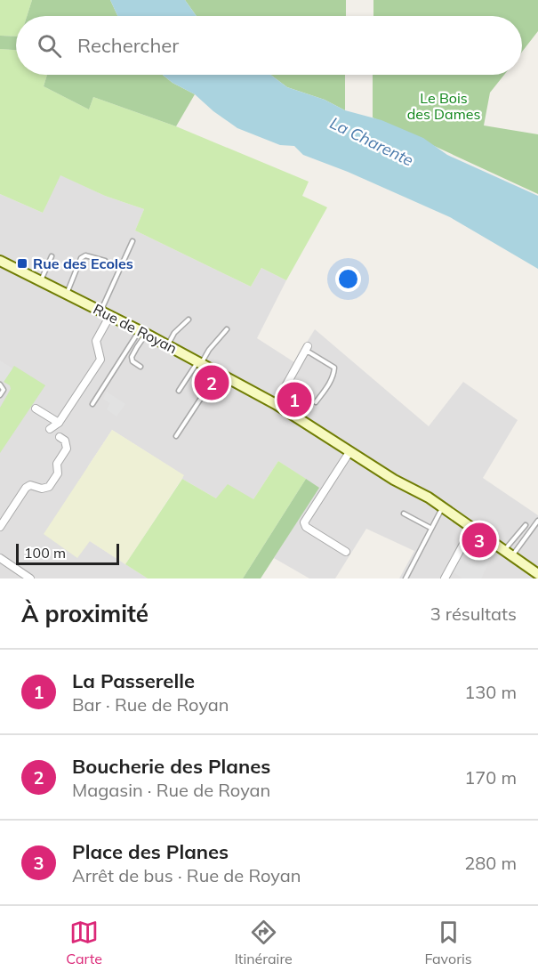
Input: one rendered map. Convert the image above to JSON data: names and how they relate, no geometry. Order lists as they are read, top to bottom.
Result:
{
  "streets": {
    "main road": ["Rue de Royan"]
  },
  "water": ["La Charente"],
  "parks": ["Le Bois des Dames"],
  "places": {
    "transit": ["Rue des Ecoles"]
  },
  "scale_bar": "100 m",
  "page": {
    "search": "Rechercher",
    "pins": ["2", "1", "3"],
    "scale": "100 m",
    "heading": ["À proximité", "3 résultats"],
    "list": [
      {
        "mark": "1",
        "name": "La Passerelle",
        "note": "Bar · Rue de Royan",
        "value": "130 m"
      },
      {
        "mark": "2",
        "name": "Boucherie des Planes",
        "note": "Magasin · Rue de Royan",
        "value": "170 m"
      },
      {
        "mark": "3",
        "name": "Place des Planes",
        "note": "Arrêt de bus · Rue de Royan",
        "value": "280 m"
      }
    ],
    "nav": ["Carte", "Itinéraire", "Favoris"]
  }
}
